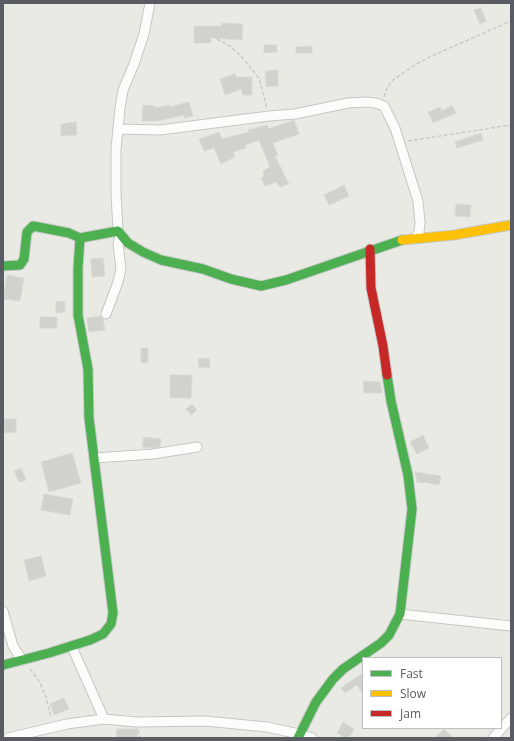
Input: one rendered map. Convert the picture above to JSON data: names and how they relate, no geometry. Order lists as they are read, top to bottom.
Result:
{
  "legend": ["Fast", "Slow", "Jam"]
}
